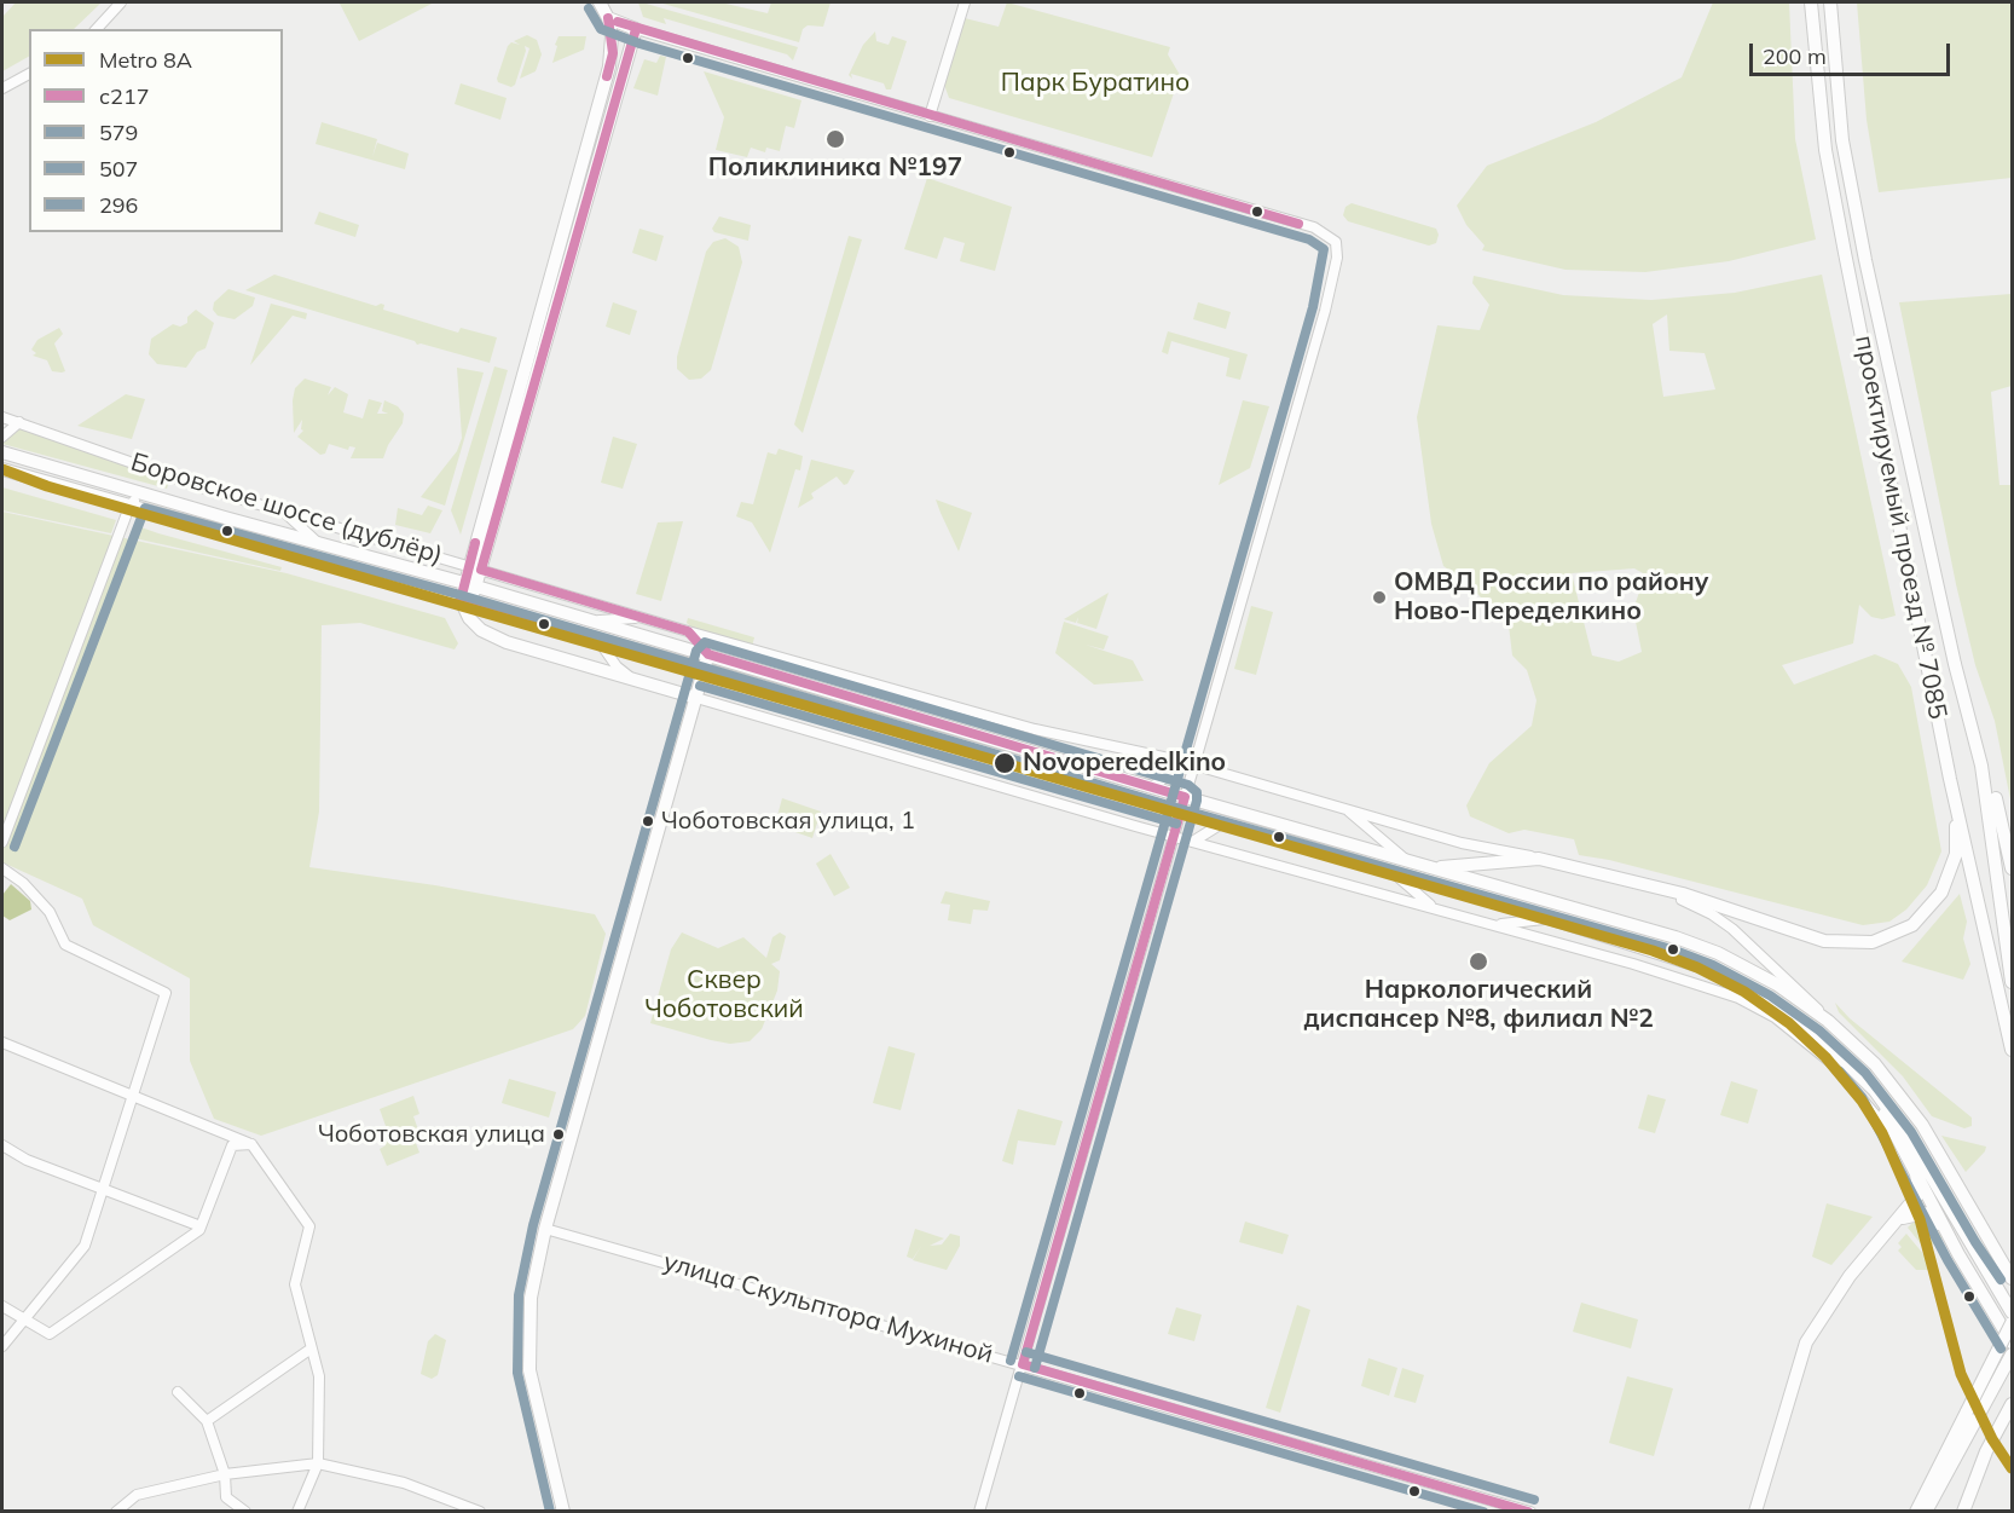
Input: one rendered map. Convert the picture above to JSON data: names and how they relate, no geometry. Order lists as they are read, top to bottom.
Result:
{
  "streets": {
    "main road": ["Боровское шоссе (дублёр)", "проектируемый проезд № 7085"],
    "street": ["улица Скульптора Мухиной"]
  },
  "parks": ["Парк Буратино", "Сквер Чоботовский"],
  "places": [
    "Поликлиника №197",
    "ОМВД России по району Ново-Переделкино",
    "Novoperedelkino",
    "Чоботовская улица, 1",
    "Наркологический диспансер №8, филиал №2",
    "Чоботовская улица"
  ],
  "lines": [
    "transit line 507",
    "transit line с217",
    "metro line 8А",
    "transit line 579",
    "transit line 296"
  ],
  "legend": [
    "Metro 8А",
    "с217",
    "579",
    "507",
    "296"
  ],
  "scale_bar": "200 m"
}
